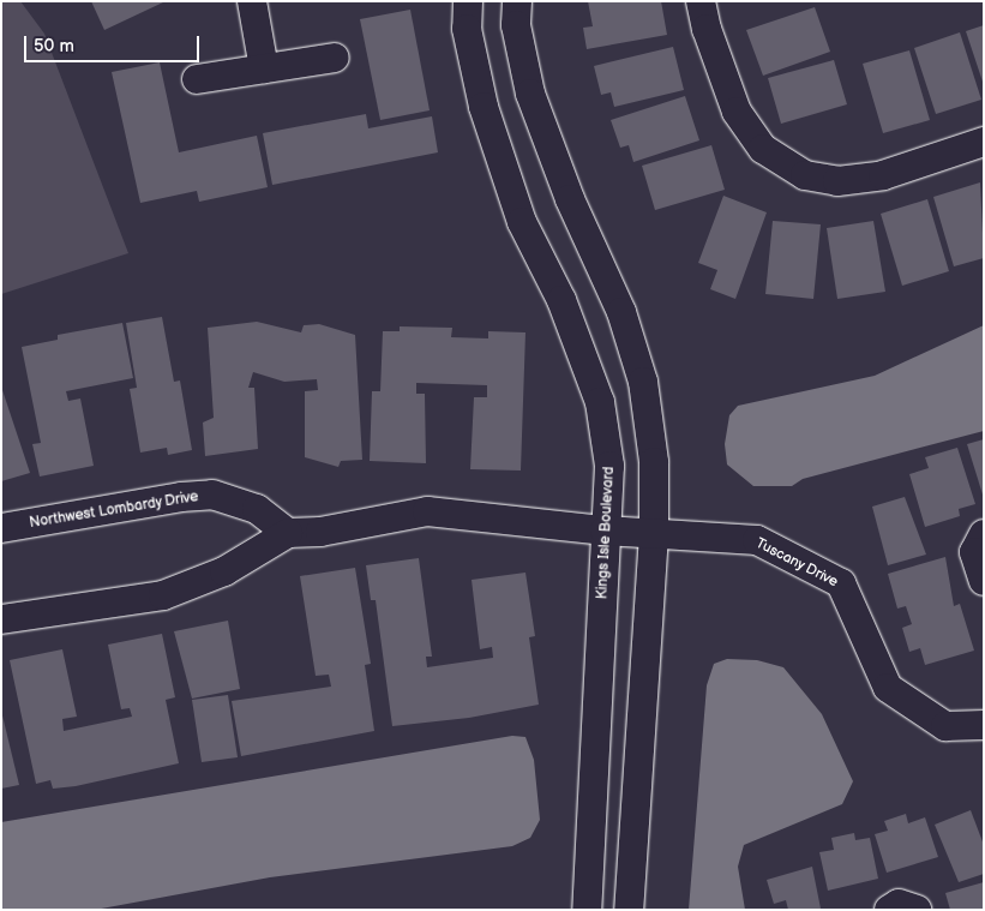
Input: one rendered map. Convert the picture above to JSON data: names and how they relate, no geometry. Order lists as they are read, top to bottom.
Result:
{
  "streets": {
    "street": ["Northwest Lombardy Drive", "Kings Isle Boulevard", "Tuscany Drive"]
  },
  "crossings": [
    ["Kings Isle Boulevard", "Tuscany Drive"]
  ],
  "scale_bar": "50 m"
}
